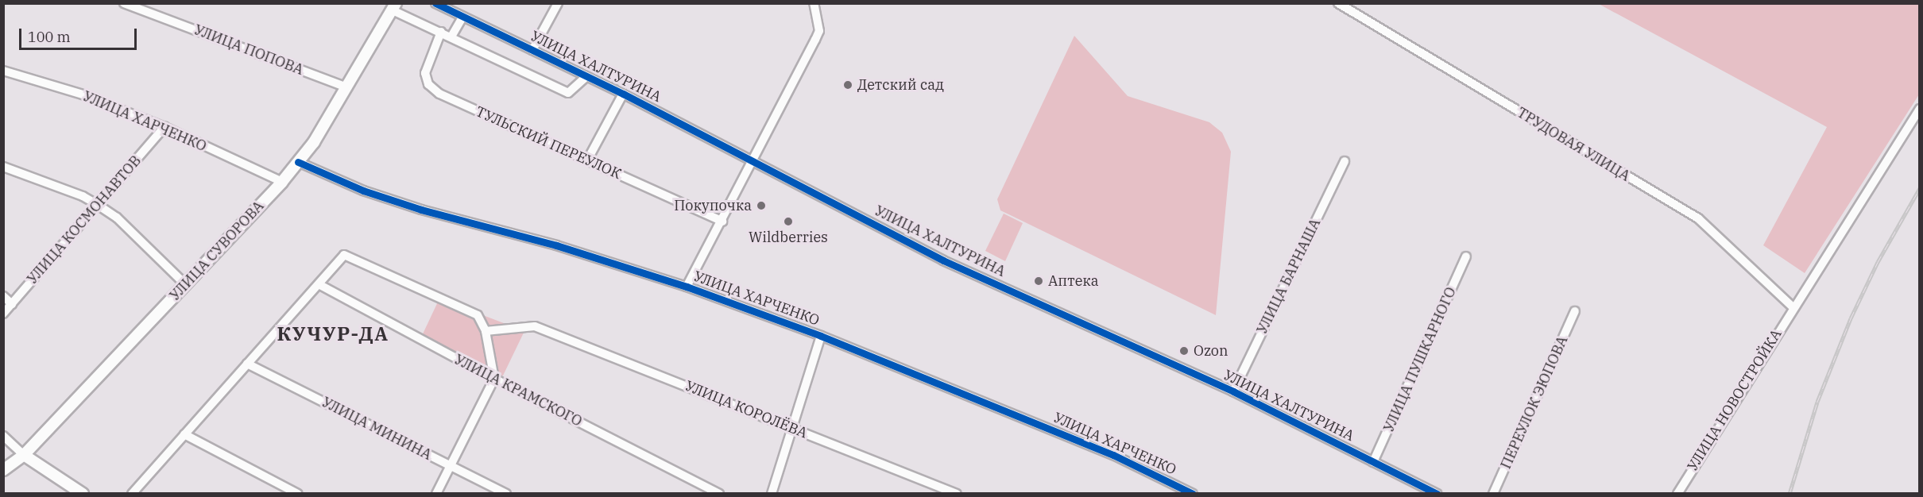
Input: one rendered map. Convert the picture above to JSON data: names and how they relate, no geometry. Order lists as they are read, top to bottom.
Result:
{
  "streets": {
    "main road": ["УЛИЦА СУВОРОВА"],
    "street": [
      "УЛИЦА ПОПОВА",
      "УЛИЦА ХАЛТУРИНА",
      "УЛИЦА ХАРЧЕНКО",
      "ТУЛЬСКИЙ ПЕРЕУЛОК",
      "ТРУДОВАЯ УЛИЦА",
      "УЛИЦА КОСМОНАВТОВ",
      "УЛИЦА БАРНАША",
      "УЛИЦА ПУШКАРНОГО",
      "УЛИЦА КРАМСКОГО",
      "УЛИЦА НОВОСТРОЙКА",
      "ПЕРЕУЛОК ЭЮПОВА",
      "УЛИЦА КОРОЛЁВА",
      "УЛИЦА МИНИНА"
    ]
  },
  "crossings": [
    ["УЛИЦА ПОПОВА", "УЛИЦА СУВОРОВА"],
    ["УЛИЦА ХАЛТУРИНА", "УЛИЦА БАРНАША"],
    ["УЛИЦА ХАЛТУРИНА", "УЛИЦА ПУШКАРНОГО"],
    ["УЛИЦА ХАРЧЕНКО", "УЛИЦА КОСМОНАВТОВ"],
    ["УЛИЦА ХАРЧЕНКО", "УЛИЦА СУВОРОВА"],
    ["ТРУДОВАЯ УЛИЦА", "УЛИЦА НОВОСТРОЙКА"]
  ],
  "districts": ["КУЧУР-ДА"],
  "places": [
    "Детский сад",
    "Покупочка",
    "Wildberries",
    "Аптека",
    "Ozon"
  ],
  "scale_bar": "100 m"
}
